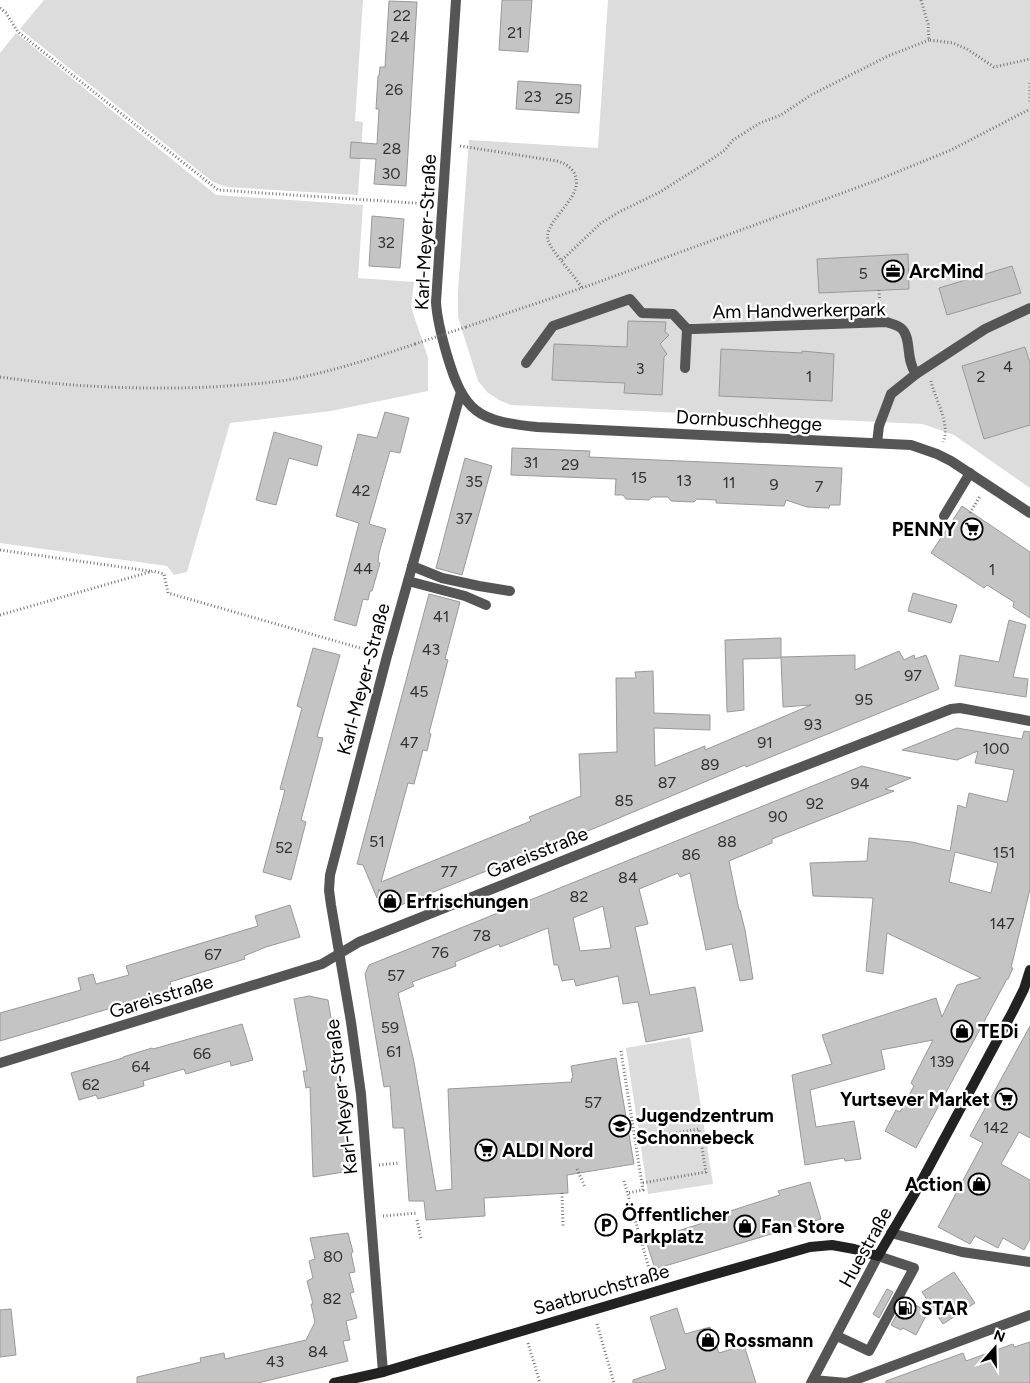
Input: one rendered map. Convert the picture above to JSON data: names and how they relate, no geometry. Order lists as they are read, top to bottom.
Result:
{
  "streets": {
    "main road": ["Huestraße", "Saatbruchstraße"],
    "street": [
      "Karl-Meyer-Straße",
      "Am Handwerkerpark",
      "Dornbuschhegge",
      "Gareisstraße"
    ]
  },
  "crossings": [
    ["Karl-Meyer-Straße", "Dornbuschhegge"],
    ["Karl-Meyer-Straße", "Gareisstraße"],
    ["Karl-Meyer-Straße", "Saatbruchstraße"],
    ["Huestraße", "Saatbruchstraße"]
  ],
  "places": {
    "office": ["ArcMind"],
    "supermarket": ["PENNY", "Yurtsever Market", "ALDI Nord"],
    "shop": [
      "Erfrischungen",
      "TEDi",
      "Action",
      "Fan Store",
      "Rossmann"
    ],
    "school or university": ["Jugendzentrum Schonnebeck"],
    "parking": ["Öffentlicher Parkplatz"],
    "fuel station": ["STAR"]
  },
  "house_numbers": [
    "22",
    "21",
    "24",
    "26",
    "23",
    "25",
    "28",
    "30",
    "32",
    "5",
    "4",
    "3",
    "1",
    "2",
    "31",
    "29",
    "15",
    "13",
    "35",
    "11",
    "9",
    "7",
    "42",
    "37",
    "44",
    "1",
    "41",
    "43",
    "97",
    "45",
    "95",
    "93",
    "47",
    "91",
    "100",
    "89",
    "87",
    "94",
    "85",
    "92",
    "90",
    "51",
    "88",
    "52",
    "151",
    "86",
    "77",
    "84",
    "82",
    "147",
    "78",
    "76",
    "67",
    "57",
    "59",
    "61",
    "66",
    "139",
    "64",
    "62",
    "57",
    "142",
    "80",
    "82",
    "84",
    "43"
  ],
  "north": "top"
}
